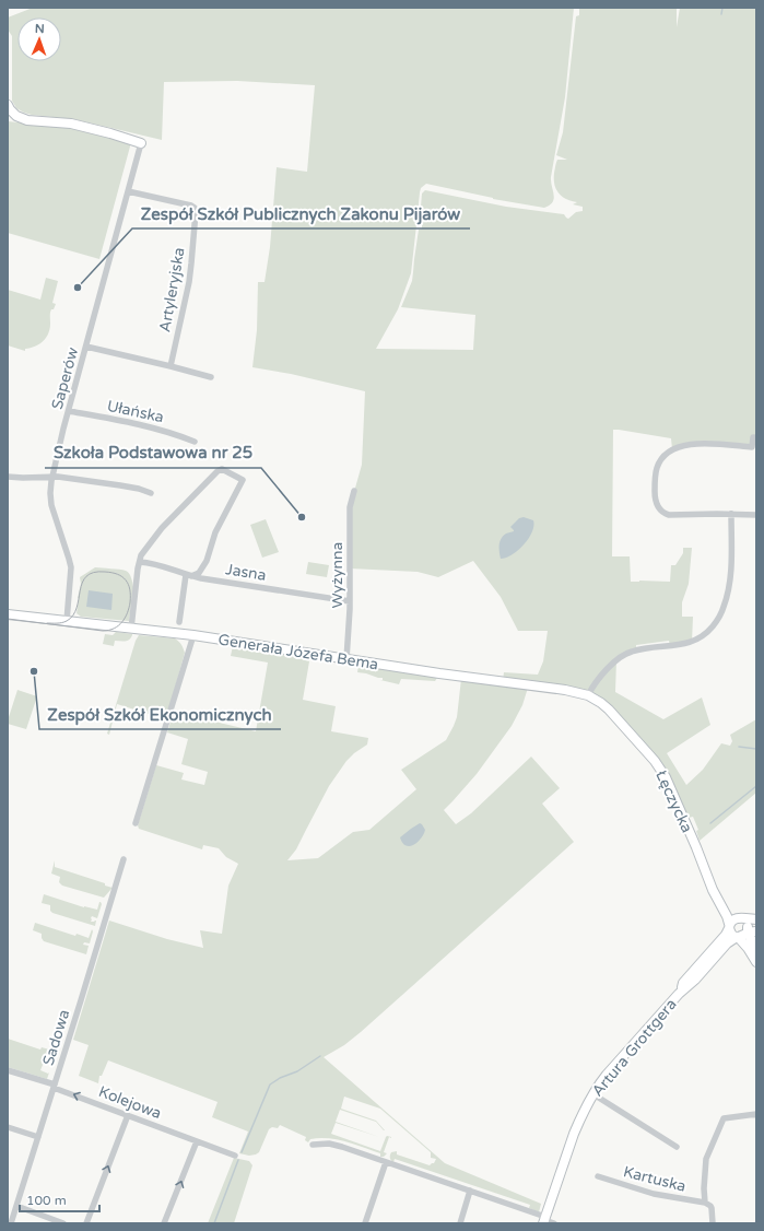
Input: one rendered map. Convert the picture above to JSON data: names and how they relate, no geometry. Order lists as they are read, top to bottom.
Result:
{
  "streets": {
    "street": [
      "Artyleryjska",
      "Saperów",
      "Ułańska",
      "Jasna",
      "Wyżynna",
      "Generała Józefa Bema",
      "Łęczycka",
      "Sadowa",
      "Artura Grottgera",
      "Kolejowa",
      "Kartuska"
    ]
  },
  "crossings": [
    ["Artyleryjska", "Saperów"],
    ["Saperów", "Ułańska"],
    ["Saperów", "Generała Józefa Bema"],
    ["Jasna", "Wyżynna"],
    ["Wyżynna", "Generała Józefa Bema"],
    ["Generała Józefa Bema", "Łęczycka"],
    ["Łęczycka", "Artura Grottgera"],
    ["Sadowa", "Kolejowa"]
  ],
  "places": ["Zespół Szkół Publicznych Zakonu Pijarów", "Szkoła Podstawowa nr 25", "Zespół Szkół Ekonomicznych"],
  "scale_bar": "100 m",
  "north": "top"
}
